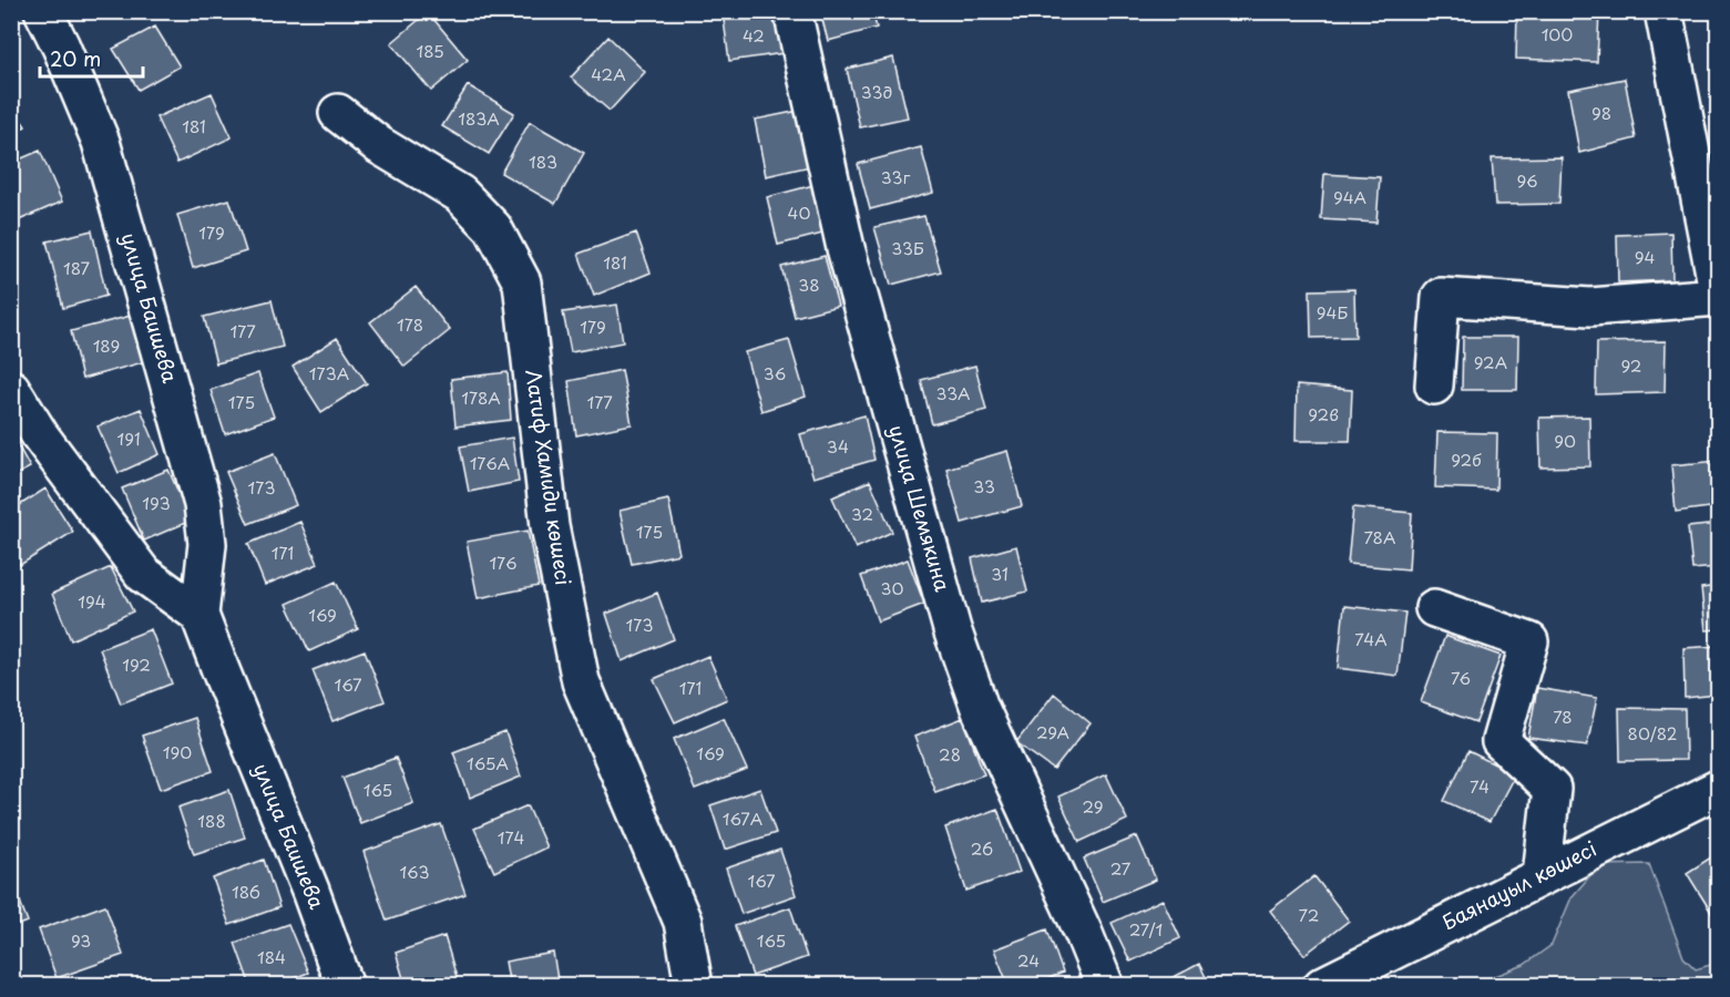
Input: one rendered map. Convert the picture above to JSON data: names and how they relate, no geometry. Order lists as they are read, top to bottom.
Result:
{
  "streets": {
    "street": [
      "улица Баишева",
      "Латиф Хамиди көшесі",
      "улица Шемякина",
      "Баянауыл көшесі"
    ]
  },
  "house_numbers": [
    "100",
    "42",
    "185",
    "42А",
    "33д",
    "98",
    "183А",
    "181",
    "183",
    "33г",
    "96",
    "94А",
    "40",
    "179",
    "33Б",
    "94",
    "181",
    "187",
    "38",
    "94Б",
    "178",
    "179",
    "177",
    "189",
    "92А",
    "92",
    "173А",
    "36",
    "33А",
    "178А",
    "175",
    "177",
    "92в",
    "191",
    "90",
    "34",
    "92б",
    "176А",
    "33",
    "173",
    "193",
    "32",
    "175",
    "78А",
    "171",
    "176",
    "31",
    "30",
    "194",
    "169",
    "173",
    "74А",
    "192",
    "76",
    "167",
    "171",
    "78",
    "29А",
    "80/82",
    "190",
    "169",
    "28",
    "165А",
    "74",
    "165",
    "29",
    "167А",
    "188",
    "174",
    "26",
    "27",
    "163",
    "167",
    "186",
    "72",
    "27/1",
    "93",
    "165",
    "184",
    "24"
  ],
  "scale_bar": "20 m"
}
